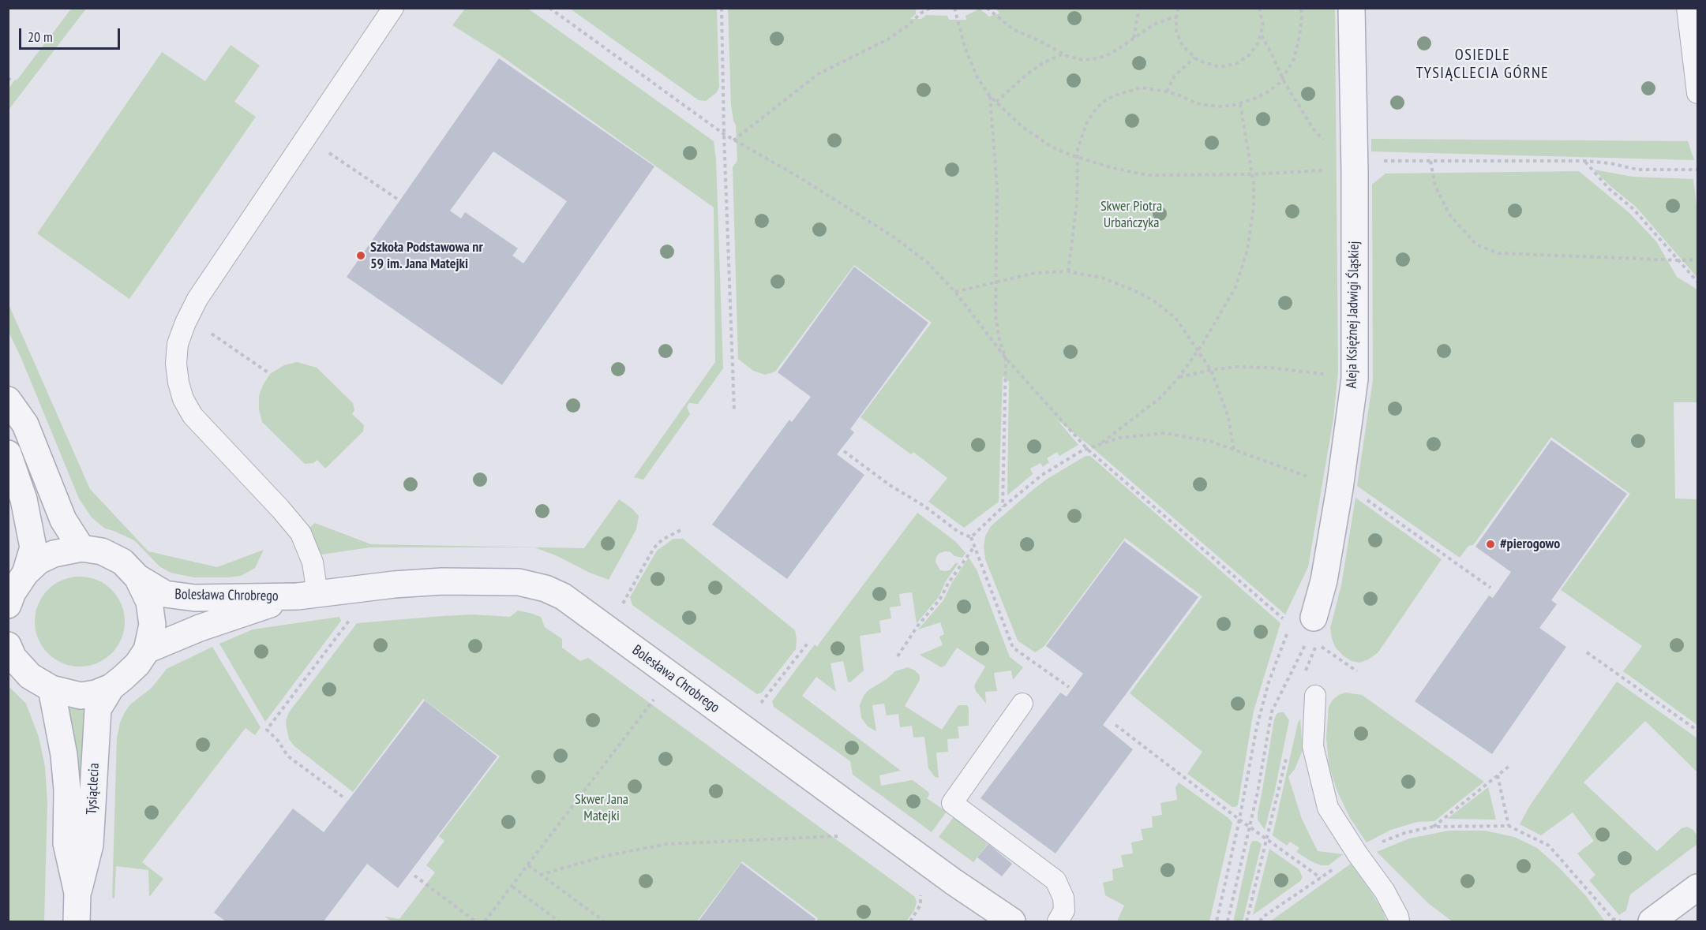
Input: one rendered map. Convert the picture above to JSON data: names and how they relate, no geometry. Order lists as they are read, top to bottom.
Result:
{
  "streets": {
    "street": ["Aleja Księżnej Jadwigi Śląskiej", "Bolesława Chrobrego", "Tysiąclecia"]
  },
  "districts": ["OSIEDLE TYSIĄCLECIA GÓRNE"],
  "parks": ["Skwer Piotra Urbańczyka", "Skwer Jana Matejki"],
  "places": ["Szkoła Podstawowa nr 59 im. Jana Matejki", "#pierogowo"],
  "scale_bar": "20 m"
}
